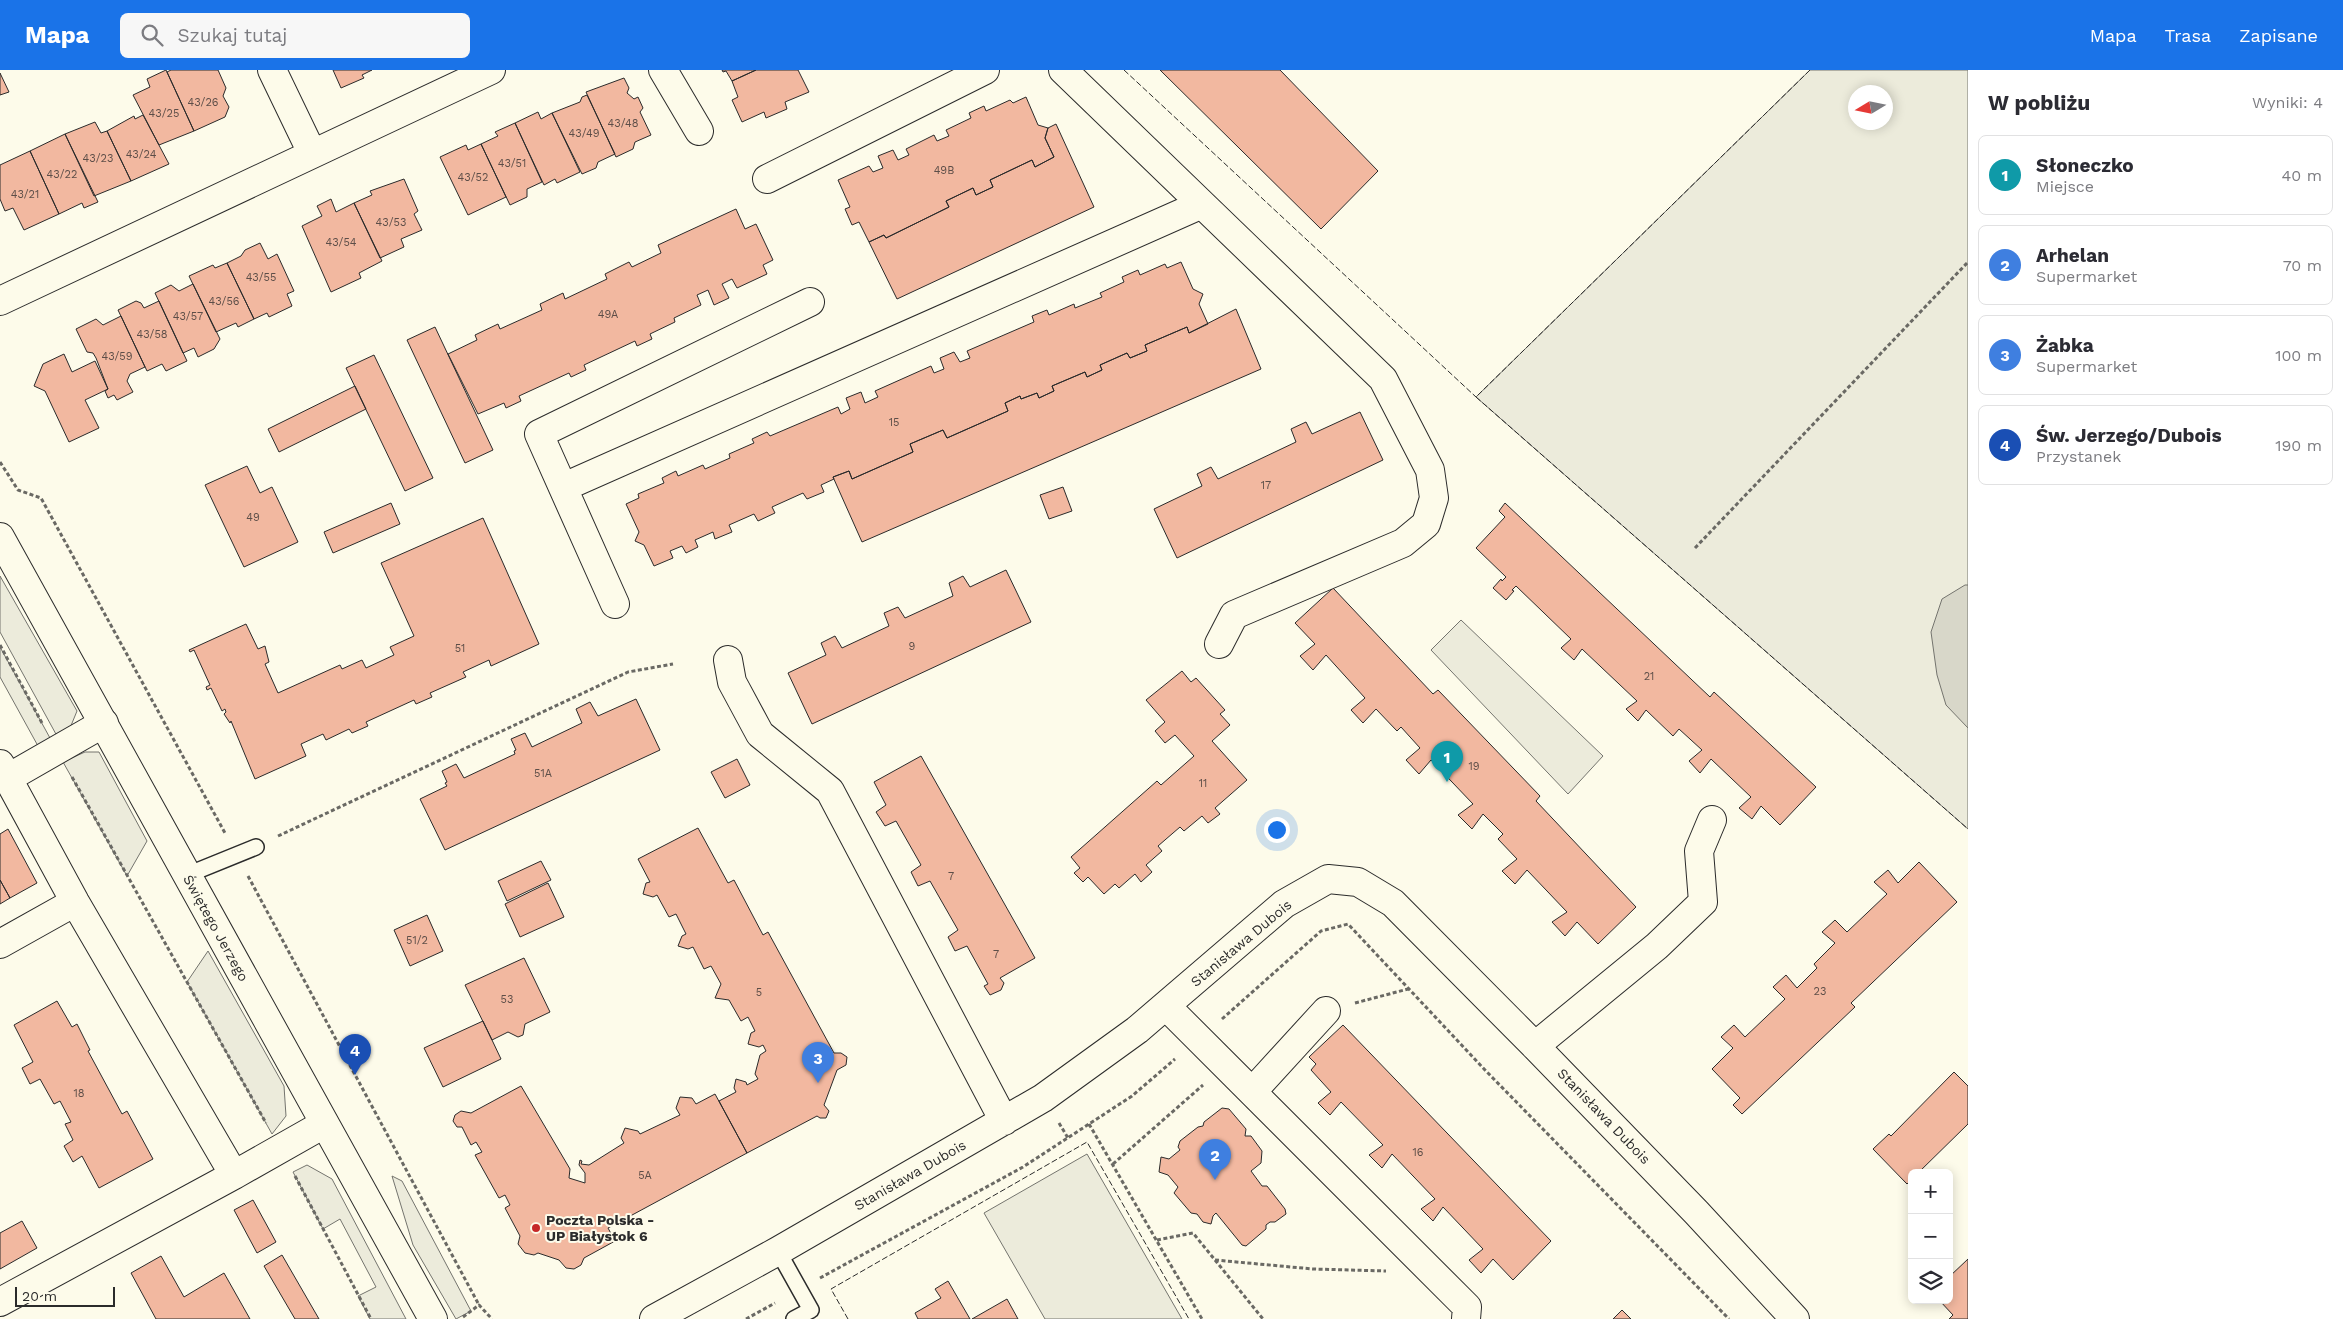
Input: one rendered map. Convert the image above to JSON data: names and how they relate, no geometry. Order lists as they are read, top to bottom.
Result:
{
  "streets": {
    "street": ["Świętego Jerzego", "Stanisława Dubois"]
  },
  "places": ["Poczta Polska - UP Białystok 6"],
  "house_numbers": [
    "43/26",
    "43/25",
    "43/48",
    "43/49",
    "43/24",
    "43/23",
    "43/51",
    "49B",
    "43/22",
    "43/52",
    "43/21",
    "43/53",
    "43/54",
    "43/55",
    "43/56",
    "49A",
    "43/57",
    "43/58",
    "43/59",
    "15",
    "17",
    "49",
    "9",
    "51",
    "21",
    "19",
    "51A",
    "11",
    "7",
    "51/2",
    "7",
    "23",
    "5",
    "53",
    "18",
    "16",
    "5A"
  ],
  "scale_bar": "20 m",
  "north": "left",
  "page": {
    "header": "Mapa",
    "search": "Szukaj tutaj",
    "nav": ["Mapa", "Trasa", "Zapisane"],
    "heading": ["W pobliżu", "Wyniki: 4"],
    "list": [
      {
        "mark": "1",
        "name": "Słoneczko",
        "note": "Miejsce",
        "value": "40 m"
      },
      {
        "mark": "2",
        "name": "Arhelan",
        "note": "Supermarket",
        "value": "70 m"
      },
      {
        "mark": "3",
        "name": "Żabka",
        "note": "Supermarket",
        "value": "100 m"
      },
      {
        "mark": "4",
        "name": "Św. Jerzego/Dubois",
        "note": "Przystanek",
        "value": "190 m"
      }
    ],
    "pins": [
      "1",
      "4",
      "3",
      "2"
    ],
    "map_buttons": ["+", "−"],
    "scale": "20 m"
  }
}
